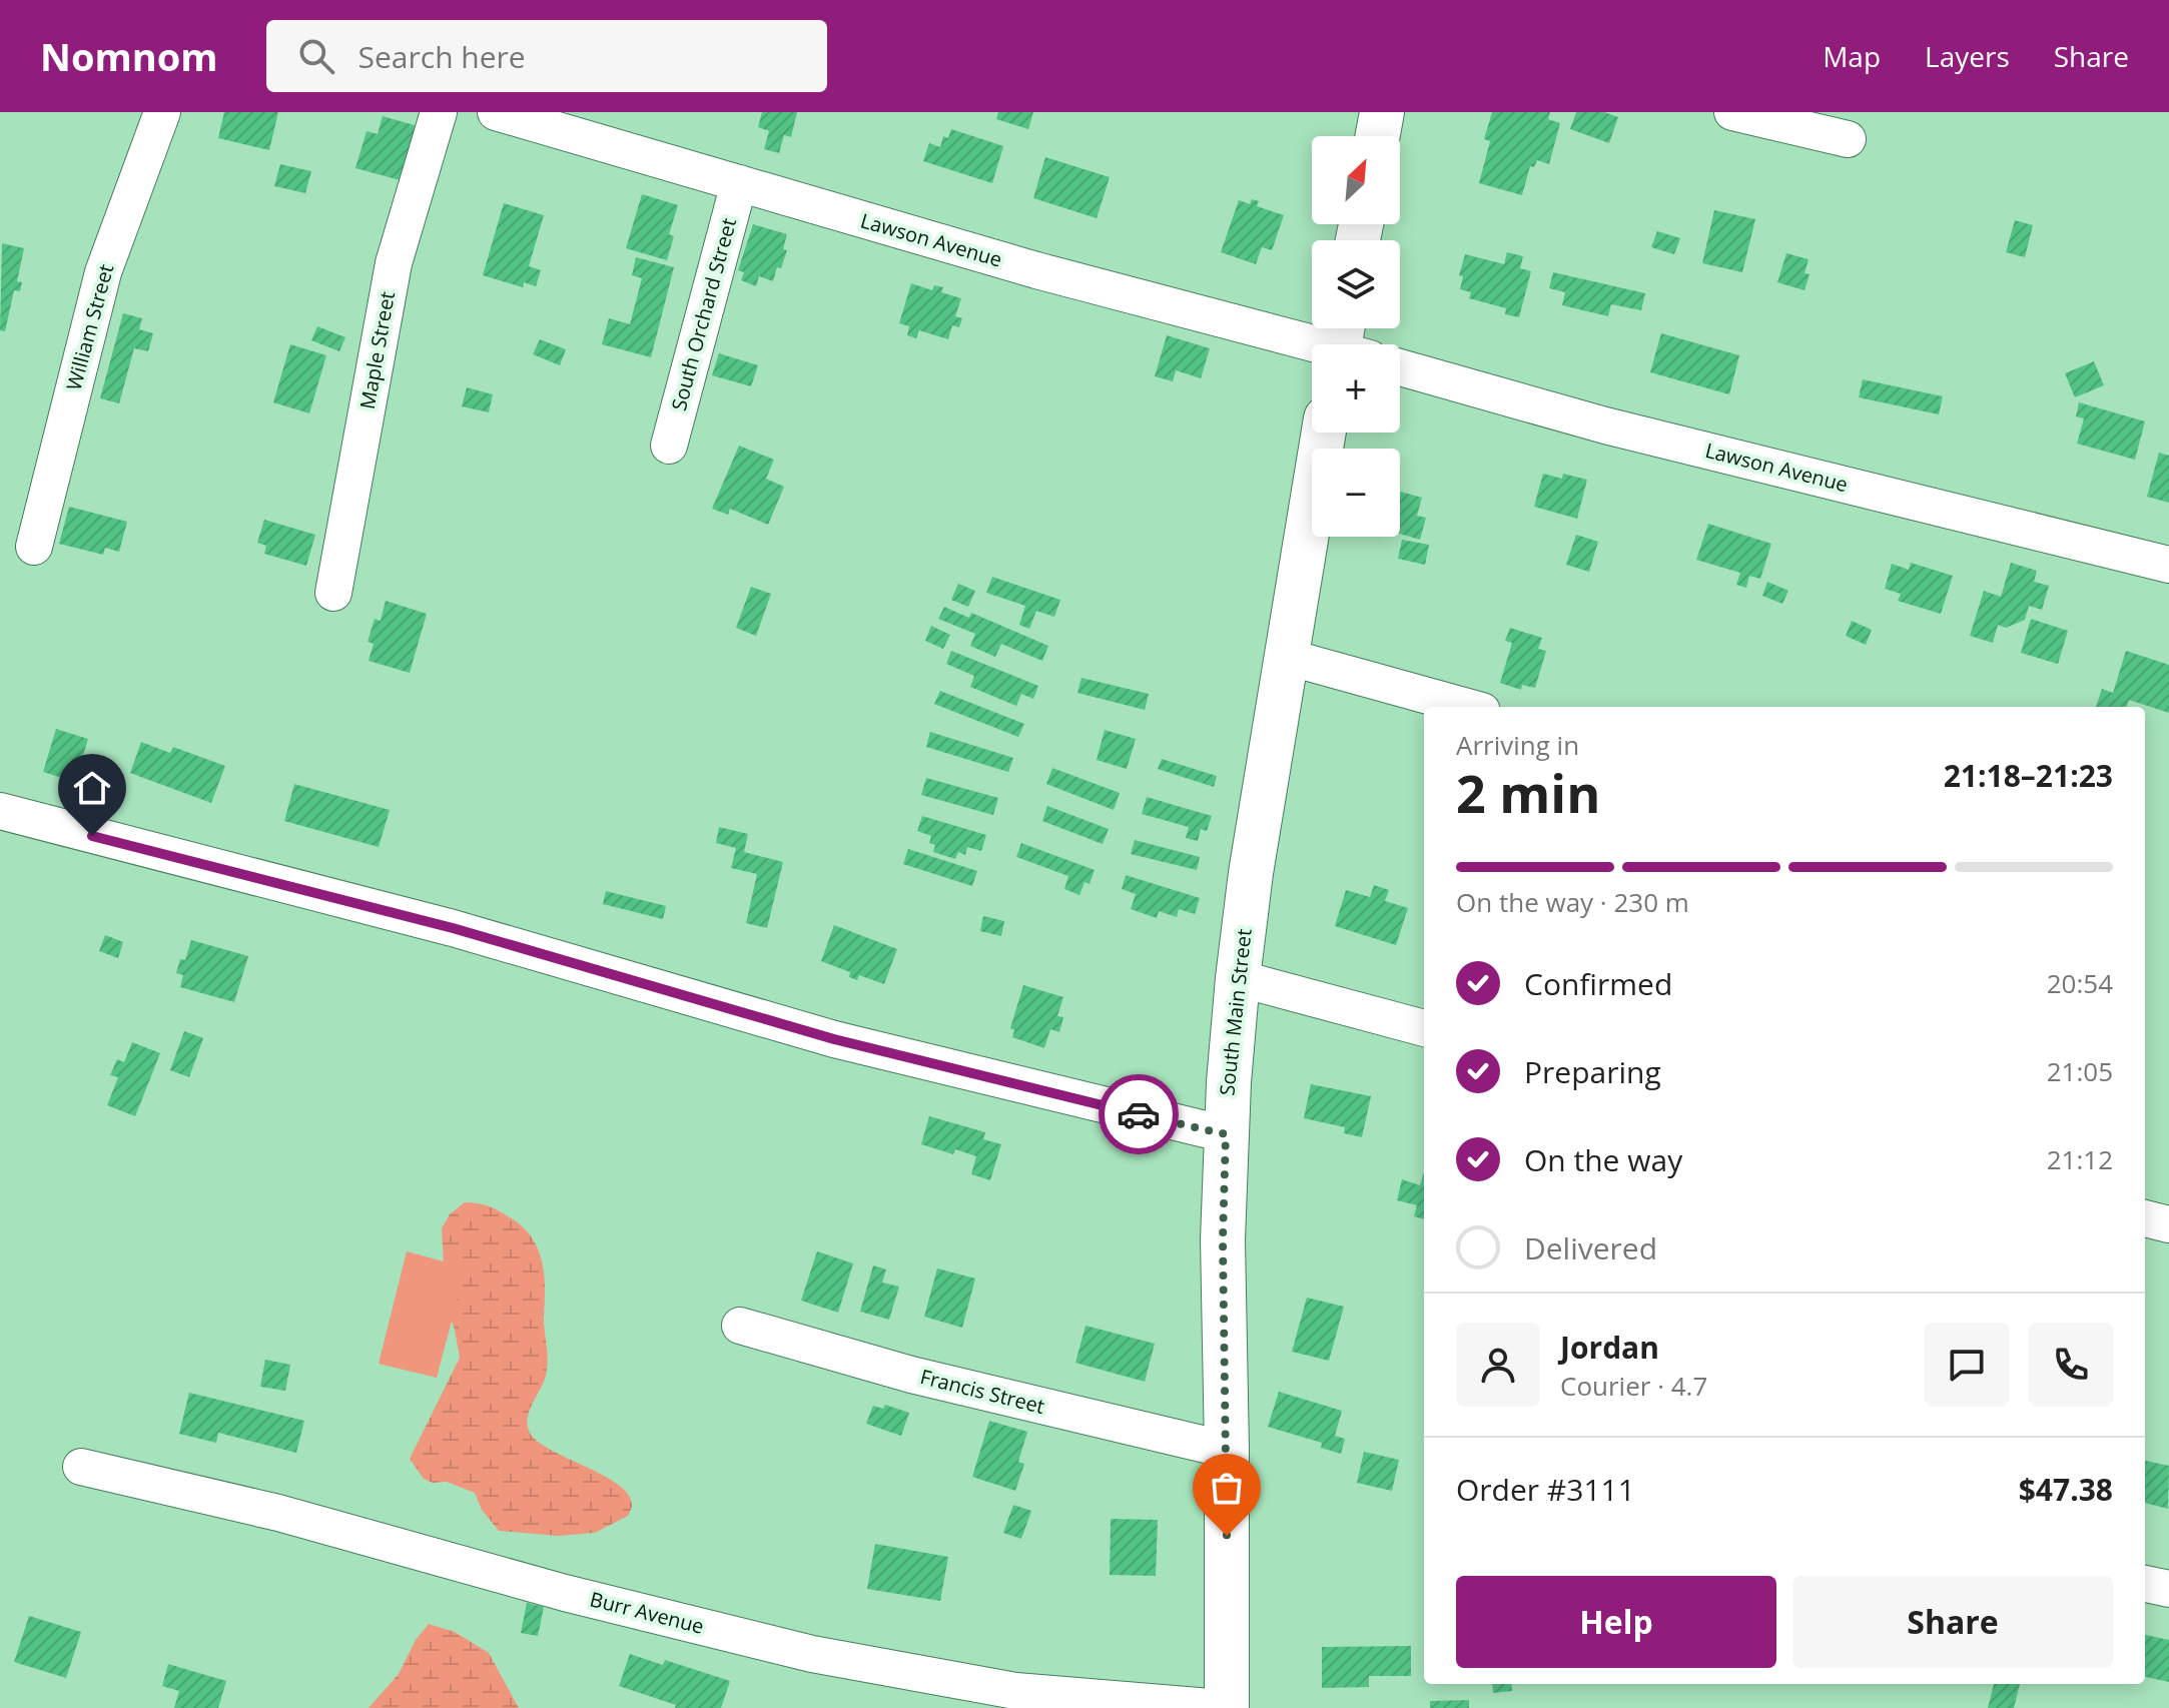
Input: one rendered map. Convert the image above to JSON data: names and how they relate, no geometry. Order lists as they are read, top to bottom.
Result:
{
  "streets": {
    "main road": ["South Main Street"],
    "street": [
      "Lawson Avenue",
      "South Orchard Street",
      "William Street",
      "Maple Street",
      "Francis Street",
      "Burr Avenue"
    ]
  },
  "crossings": [
    ["Lawson Avenue", "South Orchard Street"],
    ["South Main Street", "Francis Street"],
    ["South Main Street", "Burr Avenue"]
  ],
  "north": "top right",
  "page": {
    "header": "Nomnom",
    "search": "Search here",
    "nav": ["Map", "Layers", "Share"],
    "map_buttons": ["+", "−"],
    "heading": ["2 min", "Arriving in", "21:18–21:23"],
    "panel": [
      "Jordan",
      "Courier · 4.7",
      "Order #3111",
      "$47.38"
    ],
    "bar": "On the way · 230 m",
    "list": [
      ["Confirmed", "20:54"],
      ["Preparing", "21:05"],
      ["On the way", "21:12"],
      "Delivered"
    ],
    "buttons": ["Help", "Share"]
  }
}
